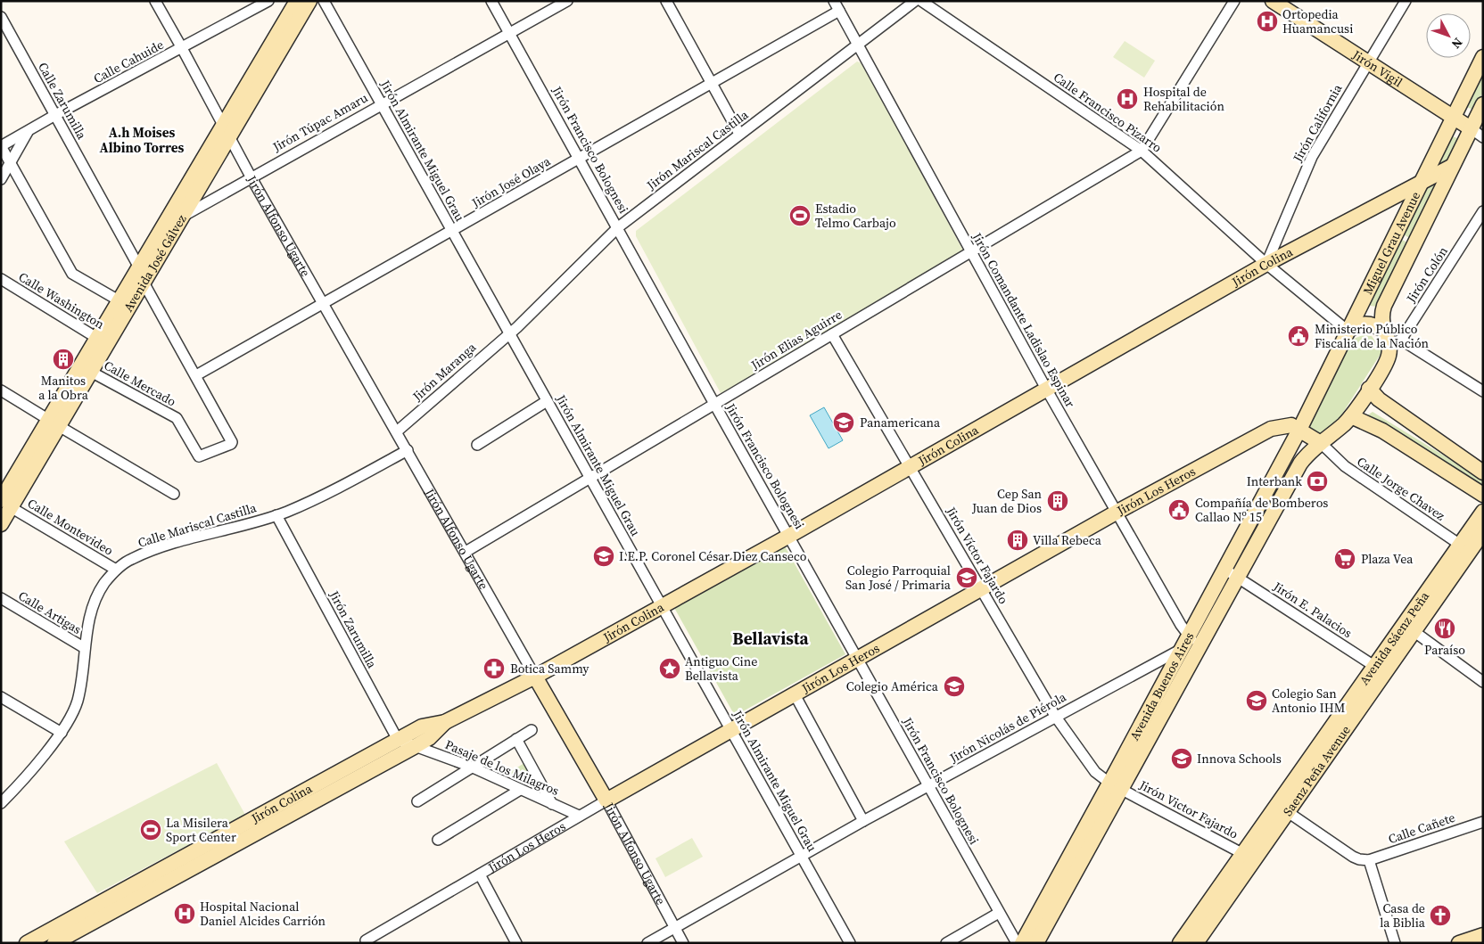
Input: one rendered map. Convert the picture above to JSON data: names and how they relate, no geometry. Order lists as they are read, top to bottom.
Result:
{
  "streets": {
    "main road": [
      "Jirón Vigil",
      "Jirón Alfonso Ugarte",
      "Miguel Grau Avenue",
      "Avenida José Gálvez",
      "Jirón Colina",
      "Jirón Los Heros",
      "Avenida Sáenz Peña",
      "Avenida Buenos Aires",
      "Saenz Peña Avenue"
    ],
    "street": [
      "Calle Cahuide",
      "Calle Zarumilla",
      "Calle Francisco Pizarro",
      "Jirón Túpac Amaru",
      "Jirón California",
      "Jirón Francisco Bolognesi",
      "Jirón Mariscal Castilla",
      "Jirón Almirante Miguel Grau",
      "Jirón José Olaya",
      "Jirón Colón",
      "Calle Washington",
      "Jirón Comandante Ladislao Espinar",
      "Jirón Elias Aguirre",
      "Jirón Maranga",
      "Calle Mercado",
      "Calle Jorge Chavez",
      "Calle Mariscal Castilla",
      "Calle Montevideo",
      "Jirón Víctor Fajardo",
      "Jirón E. Palacios",
      "Calle Artigas",
      "Jirón Zarumilla",
      "Jirón Nicolás de Piérola",
      "Pasaje de los Milagros",
      "Jirón Victor Fajardo",
      "Calle Cañete"
    ]
  },
  "crossings": [
    ["Calle Cahuide", "Calle Zarumilla"],
    ["Calle Cahuide", "Jirón Alfonso Ugarte"],
    ["Jirón Vigil", "Jirón California"],
    ["Jirón Vigil", "Miguel Grau Avenue"],
    ["Calle Zarumilla", "Avenida José Gálvez"],
    ["Calle Francisco Pizarro", "Jirón California"],
    ["Calle Francisco Pizarro", "Miguel Grau Avenue"],
    ["Calle Francisco Pizarro", "Jirón Colina"],
    ["Calle Francisco Pizarro", "Jirón Elias Aguirre"],
    ["Jirón Túpac Amaru", "Jirón Francisco Bolognesi"],
    ["Jirón Túpac Amaru", "Jirón Almirante Miguel Grau"],
    ["Jirón Túpac Amaru", "Jirón Alfonso Ugarte"],
    ["Jirón Túpac Amaru", "Avenida José Gálvez"],
    ["Jirón California", "Jirón Colina"],
    ["Jirón Francisco Bolognesi", "Jirón Mariscal Castilla"],
    ["Jirón Francisco Bolognesi", "Jirón José Olaya"],
    ["Jirón Francisco Bolognesi", "Jirón Colina"],
    ["Jirón Francisco Bolognesi", "Jirón Elias Aguirre"],
    ["Jirón Francisco Bolognesi", "Jirón Los Heros"],
    ["Jirón Francisco Bolognesi", "Jirón Nicolás de Piérola"],
    ["Jirón Mariscal Castilla", "Jirón Almirante Miguel Grau"],
    ["Jirón Mariscal Castilla", "Jirón Comandante Ladislao Espinar"],
    ["Jirón Mariscal Castilla", "Jirón Maranga"],
    ["Jirón Almirante Miguel Grau", "Jirón José Olaya"],
    ["Jirón Almirante Miguel Grau", "Jirón Colina"],
    ["Jirón Almirante Miguel Grau", "Jirón Elias Aguirre"],
    ["Jirón Almirante Miguel Grau", "Jirón Maranga"],
    ["Jirón Almirante Miguel Grau", "Jirón Los Heros"],
    ["Jirón Almirante Miguel Grau", "Jirón Nicolás de Piérola"],
    ["Jirón José Olaya", "Jirón Alfonso Ugarte"],
    ["Jirón José Olaya", "Jirón Comandante Ladislao Espinar"],
    ["Jirón José Olaya", "Calle Mercado"],
    ["Jirón Alfonso Ugarte", "Avenida José Gálvez"],
    ["Jirón Alfonso Ugarte", "Jirón Colina"],
    ["Jirón Alfonso Ugarte", "Jirón Elias Aguirre"],
    ["Jirón Alfonso Ugarte", "Jirón Maranga"],
    ["Jirón Alfonso Ugarte", "Jirón Los Heros"],
    ["Jirón Alfonso Ugarte", "Calle Mariscal Castilla"],
    ["Jirón Alfonso Ugarte", "Jirón Nicolás de Piérola"],
    ["Miguel Grau Avenue", "Jirón Colina"],
    ["Miguel Grau Avenue", "Jirón Colón"],
    ["Miguel Grau Avenue", "Jirón Los Heros"],
    ["Miguel Grau Avenue", "Avenida Buenos Aires"],
    ["Avenida José Gálvez", "Calle Washington"],
    ["Avenida José Gálvez", "Calle Mercado"],
    ["Avenida José Gálvez", "Calle Montevideo"],
    ["Jirón Colina", "Jirón Comandante Ladislao Espinar"],
    ["Jirón Colina", "Jirón Víctor Fajardo"],
    ["Jirón Colina", "Jirón Zarumilla"],
    ["Jirón Colina", "Pasaje de los Milagros"],
    ["Jirón Colón", "Avenida Buenos Aires"],
    ["Jirón Comandante Ladislao Espinar", "Jirón Elias Aguirre"],
    ["Jirón Comandante Ladislao Espinar", "Jirón Los Heros"],
    ["Jirón Comandante Ladislao Espinar", "Avenida Buenos Aires"],
    ["Jirón Comandante Ladislao Espinar", "Jirón Nicolás de Piérola"],
    ["Jirón Elias Aguirre", "Jirón Víctor Fajardo"],
    ["Calle Jorge Chavez", "Jirón Los Heros"],
    ["Calle Jorge Chavez", "Avenida Sáenz Peña"],
    ["Calle Jorge Chavez", "Avenida Buenos Aires"],
    ["Calle Jorge Chavez", "Saenz Peña Avenue"],
    ["Jirón Los Heros", "Jirón Víctor Fajardo"],
    ["Jirón Los Heros", "Avenida Buenos Aires"],
    ["Jirón Los Heros", "Pasaje de los Milagros"],
    ["Calle Mariscal Castilla", "Calle Montevideo"],
    ["Calle Mariscal Castilla", "Calle Artigas"],
    ["Calle Mariscal Castilla", "Jirón Zarumilla"],
    ["Jirón Víctor Fajardo", "Avenida Buenos Aires"],
    ["Jirón Víctor Fajardo", "Jirón Nicolás de Piérola"],
    ["Jirón Víctor Fajardo", "Jirón Victor Fajardo"],
    ["Jirón E. Palacios", "Avenida Sáenz Peña"],
    ["Jirón E. Palacios", "Avenida Buenos Aires"],
    ["Jirón E. Palacios", "Saenz Peña Avenue"],
    ["Avenida Sáenz Peña", "Saenz Peña Avenue"],
    ["Avenida Sáenz Peña", "Jirón Victor Fajardo"],
    ["Avenida Buenos Aires", "Jirón Nicolás de Piérola"],
    ["Avenida Buenos Aires", "Jirón Victor Fajardo"],
    ["Saenz Peña Avenue", "Jirón Victor Fajardo"]
  ],
  "districts": ["A.h Moises Albino Torres", "Bellavista"],
  "places": {
    "hospital": ["Ortopedia Huamancusi", "Hospital de Rehabilitación", "Hospital Nacional Daniel Alcides Carrión"],
    "sports": ["Estadio Telmo Carbajo", "La Misilera Sport Center"],
    "public building": ["Ministerio Público Fiscalia de la Nación", "Compañía de Bomberos Callao Nº 15"],
    "building": ["Manitos a la Obra", "Cep San Juan de Dios", "Villa Rebeca"],
    "school or university": [
      "Panamericana",
      "I.E.P. Coronel César Diez Canseco",
      "Colegio Parroquial San José / Primaria",
      "Colegio América",
      "Colegio San Antonio IHM",
      "Innova Schools"
    ],
    "bank": ["Interbank"],
    "supermarket": ["Plaza Vea"],
    "restaurant": ["Paraíso"],
    "pharmacy": ["Botica Sammy"],
    "place": ["Antiguo Cine Bellavista"],
    "church": ["Casa de la Biblia"]
  },
  "north": "bottom right"
}
